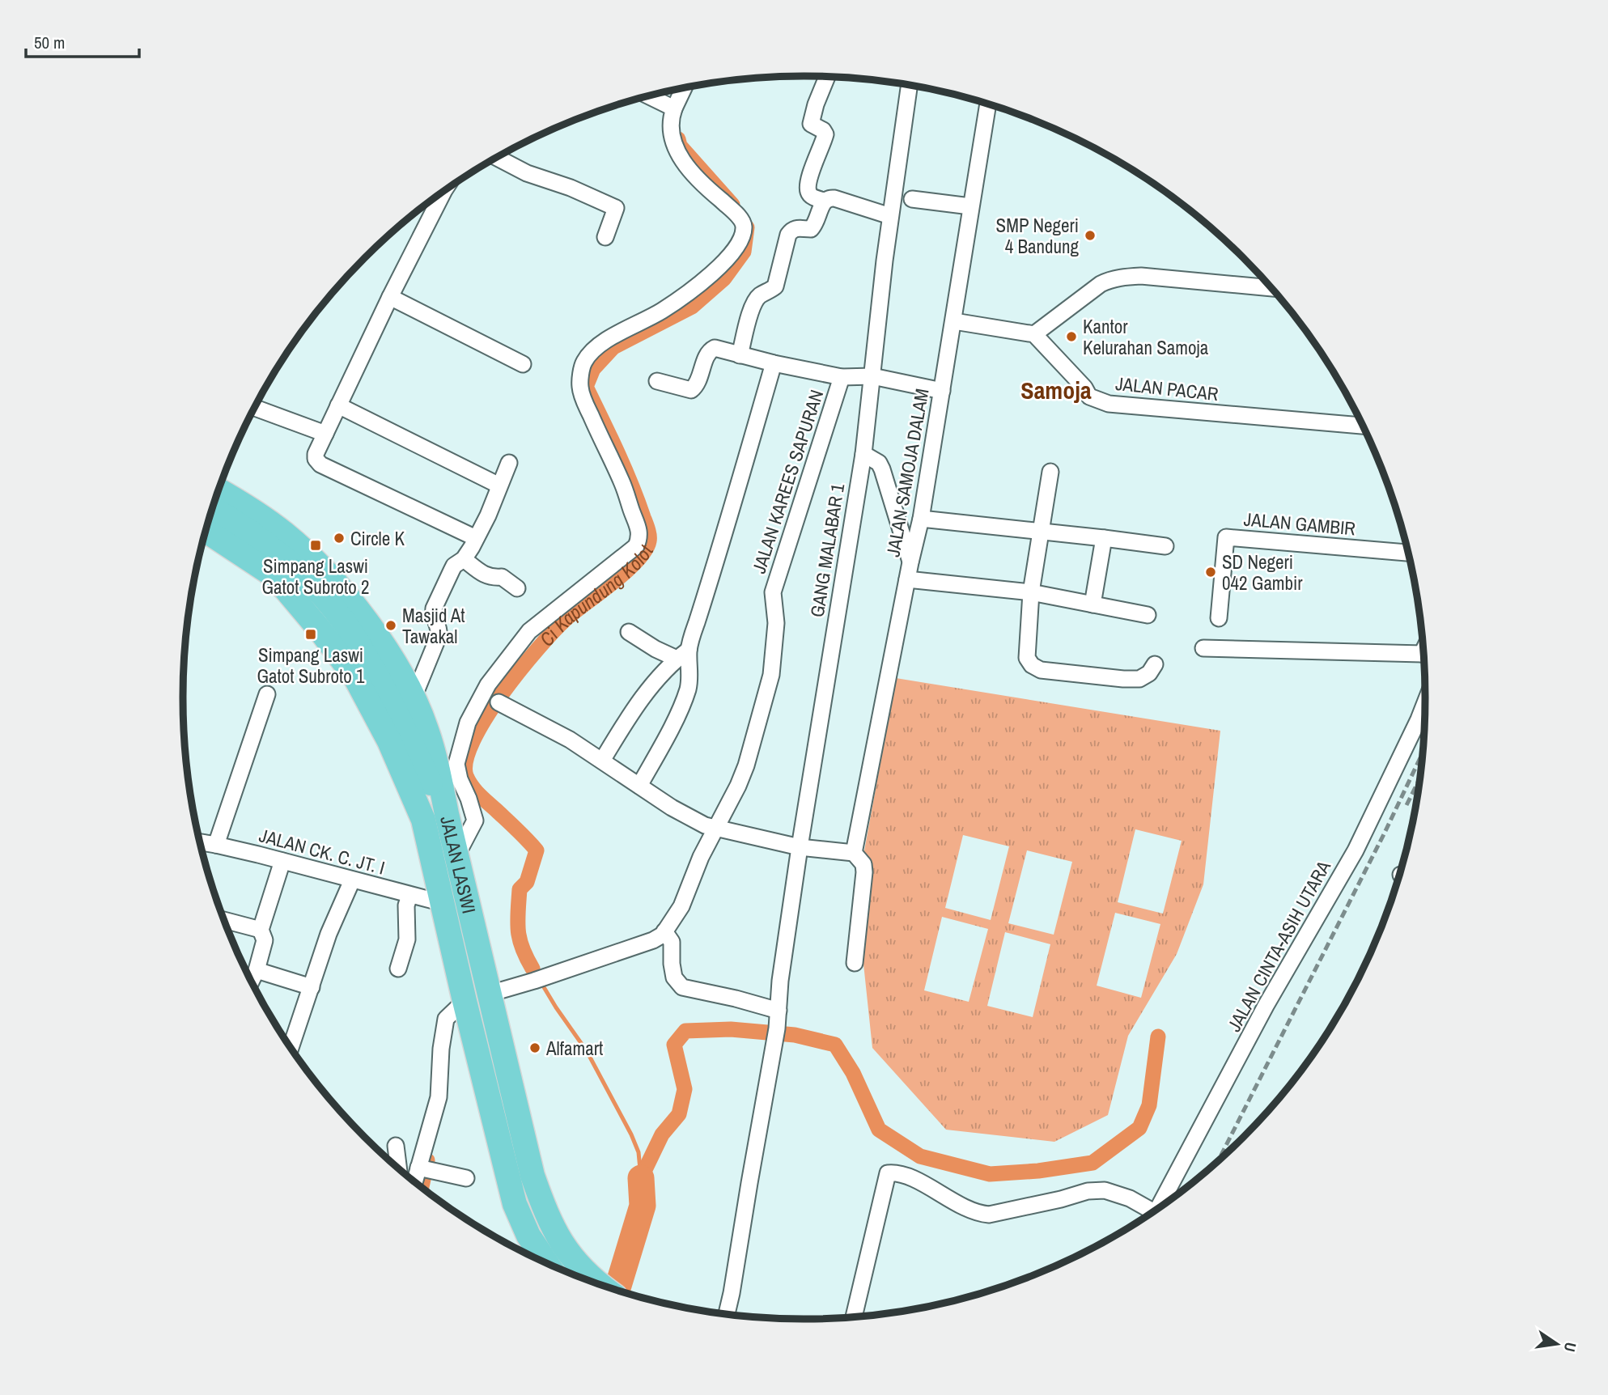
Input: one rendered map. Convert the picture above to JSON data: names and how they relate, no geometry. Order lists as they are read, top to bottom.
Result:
{
  "streets": {
    "main road": ["JALAN LASWI"],
    "street": [
      "JALAN PACAR",
      "JALAN SAMOJA DALAM",
      "JALAN KAREES SAPURAN",
      "JALAN GAMBIR",
      "GANG MALABAR 1",
      "JALAN CK. C. JT. I",
      "JALAN CINTA-ASIH UTARA"
    ]
  },
  "crossings": [
    ["JALAN SAMOJA DALAM", "JALAN KAREES SAPURAN"],
    ["JALAN KAREES SAPURAN", "GANG MALABAR 1"],
    ["JALAN KAREES SAPURAN", "JALAN LASWI"],
    ["JALAN CK. C. JT. I", "JALAN LASWI"]
  ],
  "districts": ["Samoja"],
  "water": ["Ci Kapundung Kolot"],
  "places": {
    "other": [
      "SMP Negeri 4 Bandung",
      "Kantor Kelurahan Samoja",
      "Circle K",
      "SD Negeri 042 Gambir",
      "Masjid At Tawakal",
      "Alfamart"
    ],
    "transit": ["Simpang Laswi Gatot Subroto 2", "Simpang Laswi Gatot Subroto 1"]
  },
  "scale_bar": "50 m",
  "north": "right"
}
